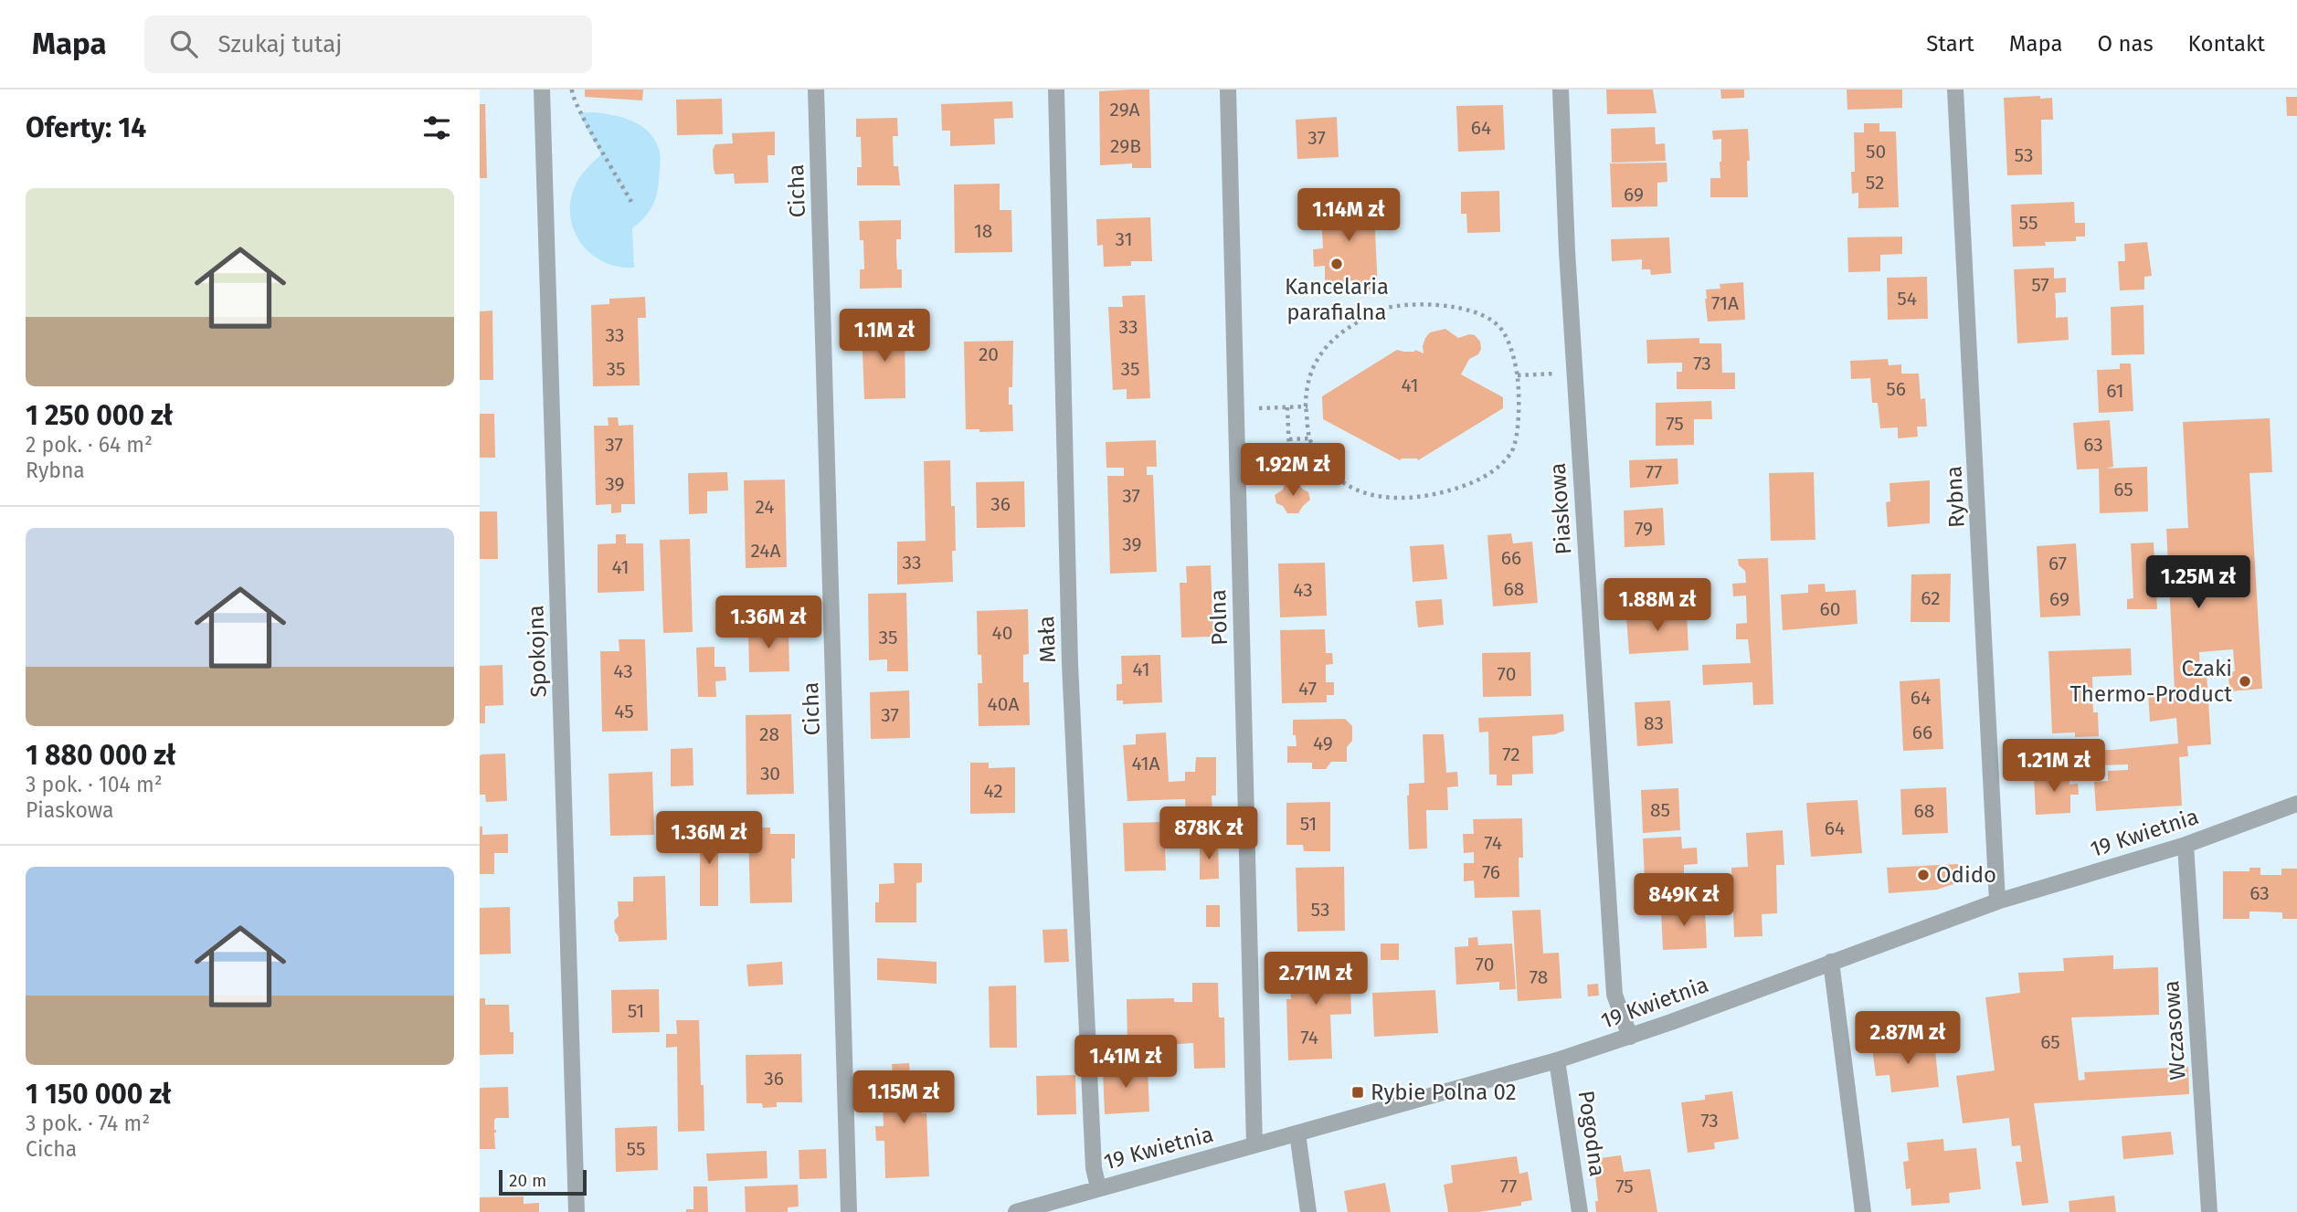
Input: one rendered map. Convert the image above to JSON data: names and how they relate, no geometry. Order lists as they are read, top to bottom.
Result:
{
  "streets": {
    "street": [
      "Cicha",
      "Rybna",
      "Piaskowa",
      "Polna",
      "Mała",
      "Spokojna",
      "19 Kwietnia",
      "Wczasowa",
      "Pogodna"
    ]
  },
  "crossings": [
    ["Rybna", "19 Kwietnia"],
    ["Piaskowa", "19 Kwietnia"],
    ["Polna", "19 Kwietnia"],
    ["Mała", "19 Kwietnia"],
    ["19 Kwietnia", "Wczasowa"],
    ["19 Kwietnia", "Pogodna"]
  ],
  "places": {
    "other": ["Kancelaria parafialna", "Czaki Thermo-Product", "Odido"],
    "transit": ["Rybie Polna 02"]
  },
  "house_numbers": [
    "29A",
    "64",
    "37",
    "29B",
    "50",
    "53",
    "52",
    "69",
    "55",
    "18",
    "31",
    "57",
    "54",
    "71A",
    "33",
    "33",
    "20",
    "73",
    "35",
    "35",
    "41",
    "56",
    "61",
    "75",
    "37",
    "63",
    "77",
    "39",
    "65",
    "37",
    "36",
    "24",
    "79",
    "39",
    "24A",
    "66",
    "33",
    "67",
    "41",
    "68",
    "43",
    "62",
    "69",
    "60",
    "40",
    "35",
    "41",
    "43",
    "70",
    "47",
    "64",
    "40A",
    "45",
    "37",
    "83",
    "66",
    "28",
    "49",
    "72",
    "41A",
    "30",
    "42",
    "85",
    "68",
    "51",
    "64",
    "74",
    "76",
    "63",
    "53",
    "70",
    "78",
    "51",
    "74",
    "65",
    "36",
    "73",
    "55",
    "77",
    "75"
  ],
  "scale_bar": "20 m",
  "page": {
    "header": "Mapa",
    "search": "Szukaj tutaj",
    "nav": [
      "Start",
      "Mapa",
      "O nas",
      "Kontakt"
    ],
    "heading": "Oferty: 14",
    "list": [
      {
        "name": "1 250 000 zł",
        "note": "2 pok. · 64 m² · Rybna"
      },
      {
        "name": "1 880 000 zł",
        "note": "3 pok. · 104 m² · Piaskowa"
      },
      {
        "name": "1 150 000 zł",
        "note": "3 pok. · 74 m² · Cicha"
      }
    ],
    "price": [
      "1.14M zł",
      "1.1M zł",
      "1.92M zł",
      "1.25M zł",
      "1.88M zł",
      "1.36M zł",
      "1.21M zł",
      "878K zł",
      "1.36M zł",
      "849K zł",
      "2.71M zł",
      "2.87M zł",
      "1.41M zł",
      "1.15M zł"
    ],
    "scale": "20 m"
  }
}
